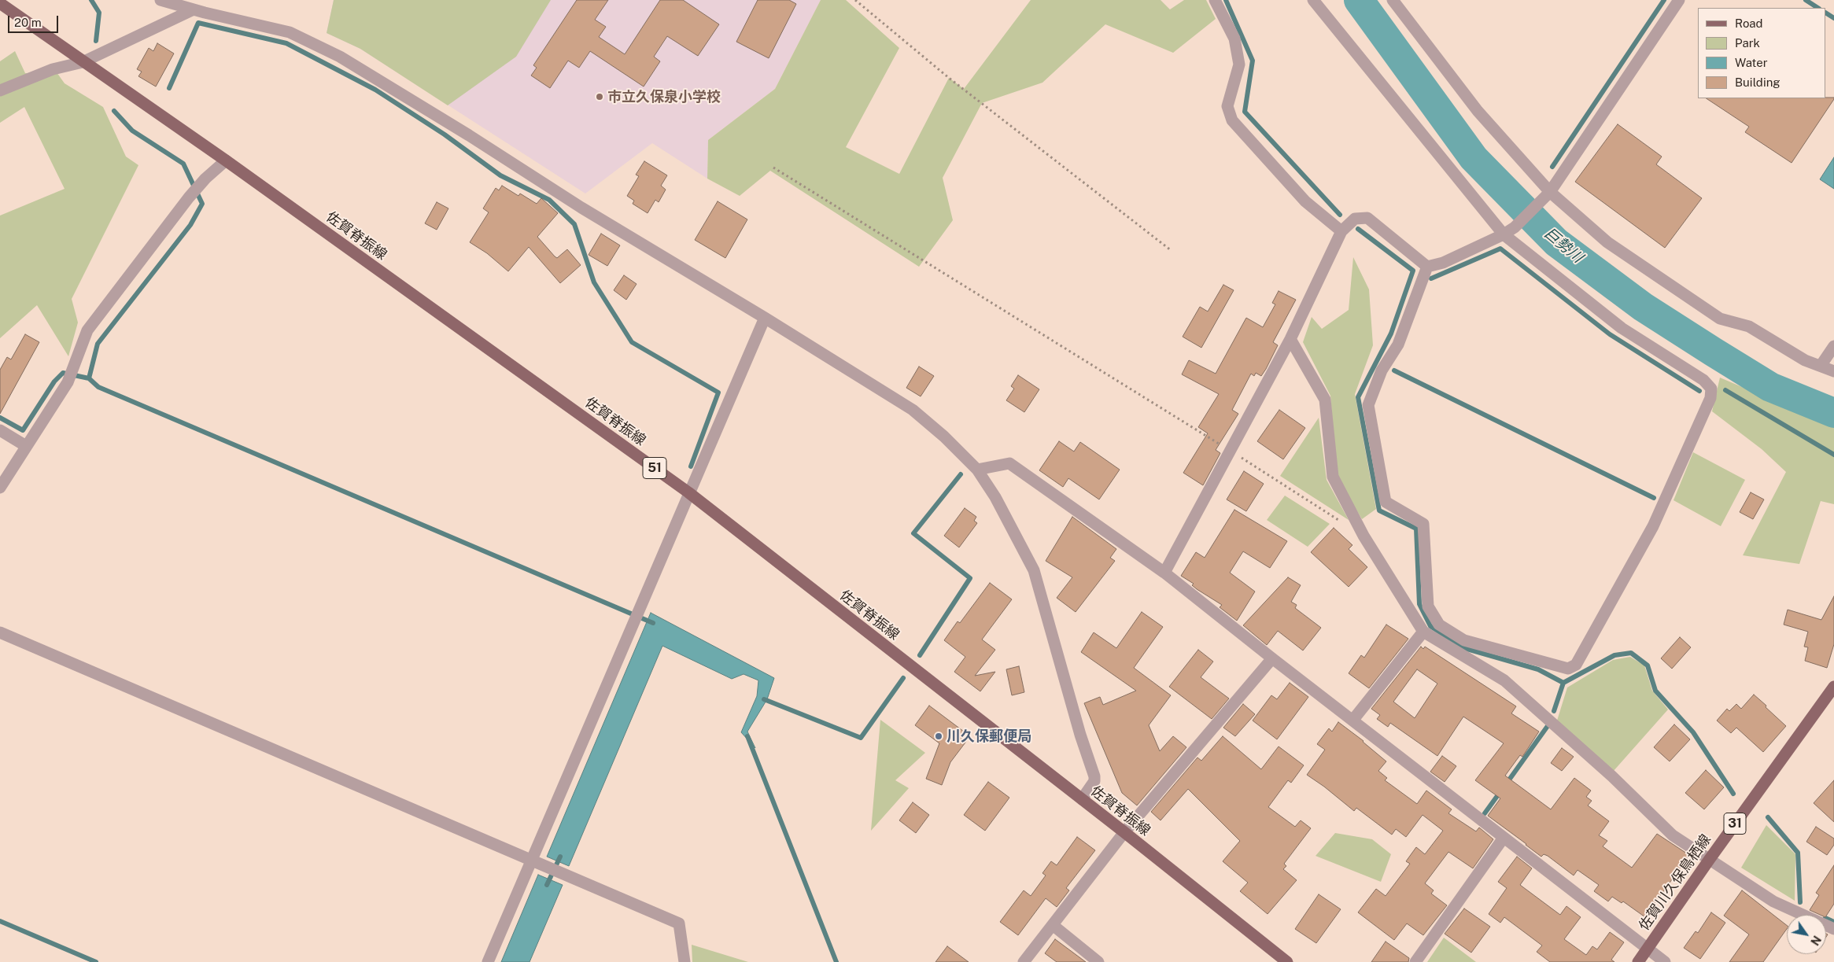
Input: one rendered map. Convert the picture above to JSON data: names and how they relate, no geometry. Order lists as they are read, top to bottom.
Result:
{
  "streets": {
    "main road": [
      "佐賀脊振線",
      "51",
      "31",
      "佐賀川久保鳥栖線"
    ]
  },
  "water": ["巨勢川"],
  "places": ["市立久保泉小学校", "川久保郵便局"],
  "legend": [
    "Road",
    "Park",
    "Water",
    "Building"
  ],
  "scale_bar": "20 m",
  "north": "bottom right"
}
